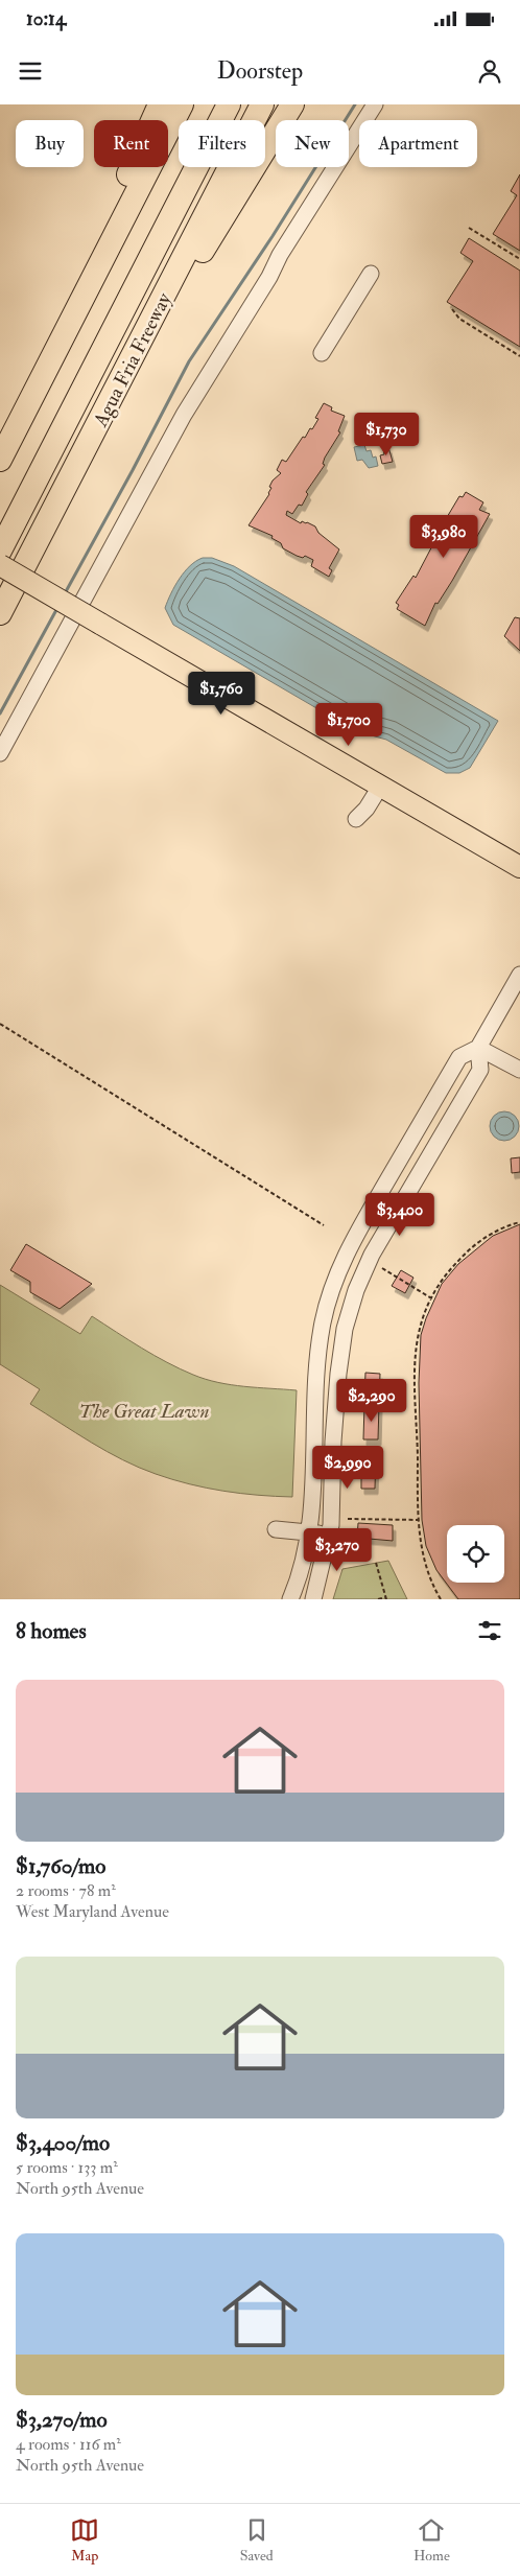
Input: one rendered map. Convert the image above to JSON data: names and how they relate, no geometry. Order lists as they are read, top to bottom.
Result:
{
  "streets": {
    "highway": ["Agua Fria Freeway"]
  },
  "parks": ["The Great Lawn"],
  "page": {
    "status": "10:14",
    "header": "Doorstep",
    "chip": [
      "Buy",
      "Rent",
      "Filters",
      "New",
      "Apartment"
    ],
    "price": [
      "$1,730",
      "$3,980",
      "$1,760",
      "$1,700",
      "$3,400",
      "$2,290",
      "$2,990",
      "$3,270"
    ],
    "heading": "8 homes",
    "list": [
      {
        "name": "$1,760/mo",
        "note": "2 rooms · 78 m² · West Maryland Avenue"
      },
      {
        "name": "$3,400/mo",
        "note": "5 rooms · 133 m² · North 95th Avenue"
      },
      {
        "name": "$3,270/mo",
        "note": "4 rooms · 116 m² · North 95th Avenue"
      }
    ],
    "tabs": ["Map", "Saved", "Home"]
  }
}
